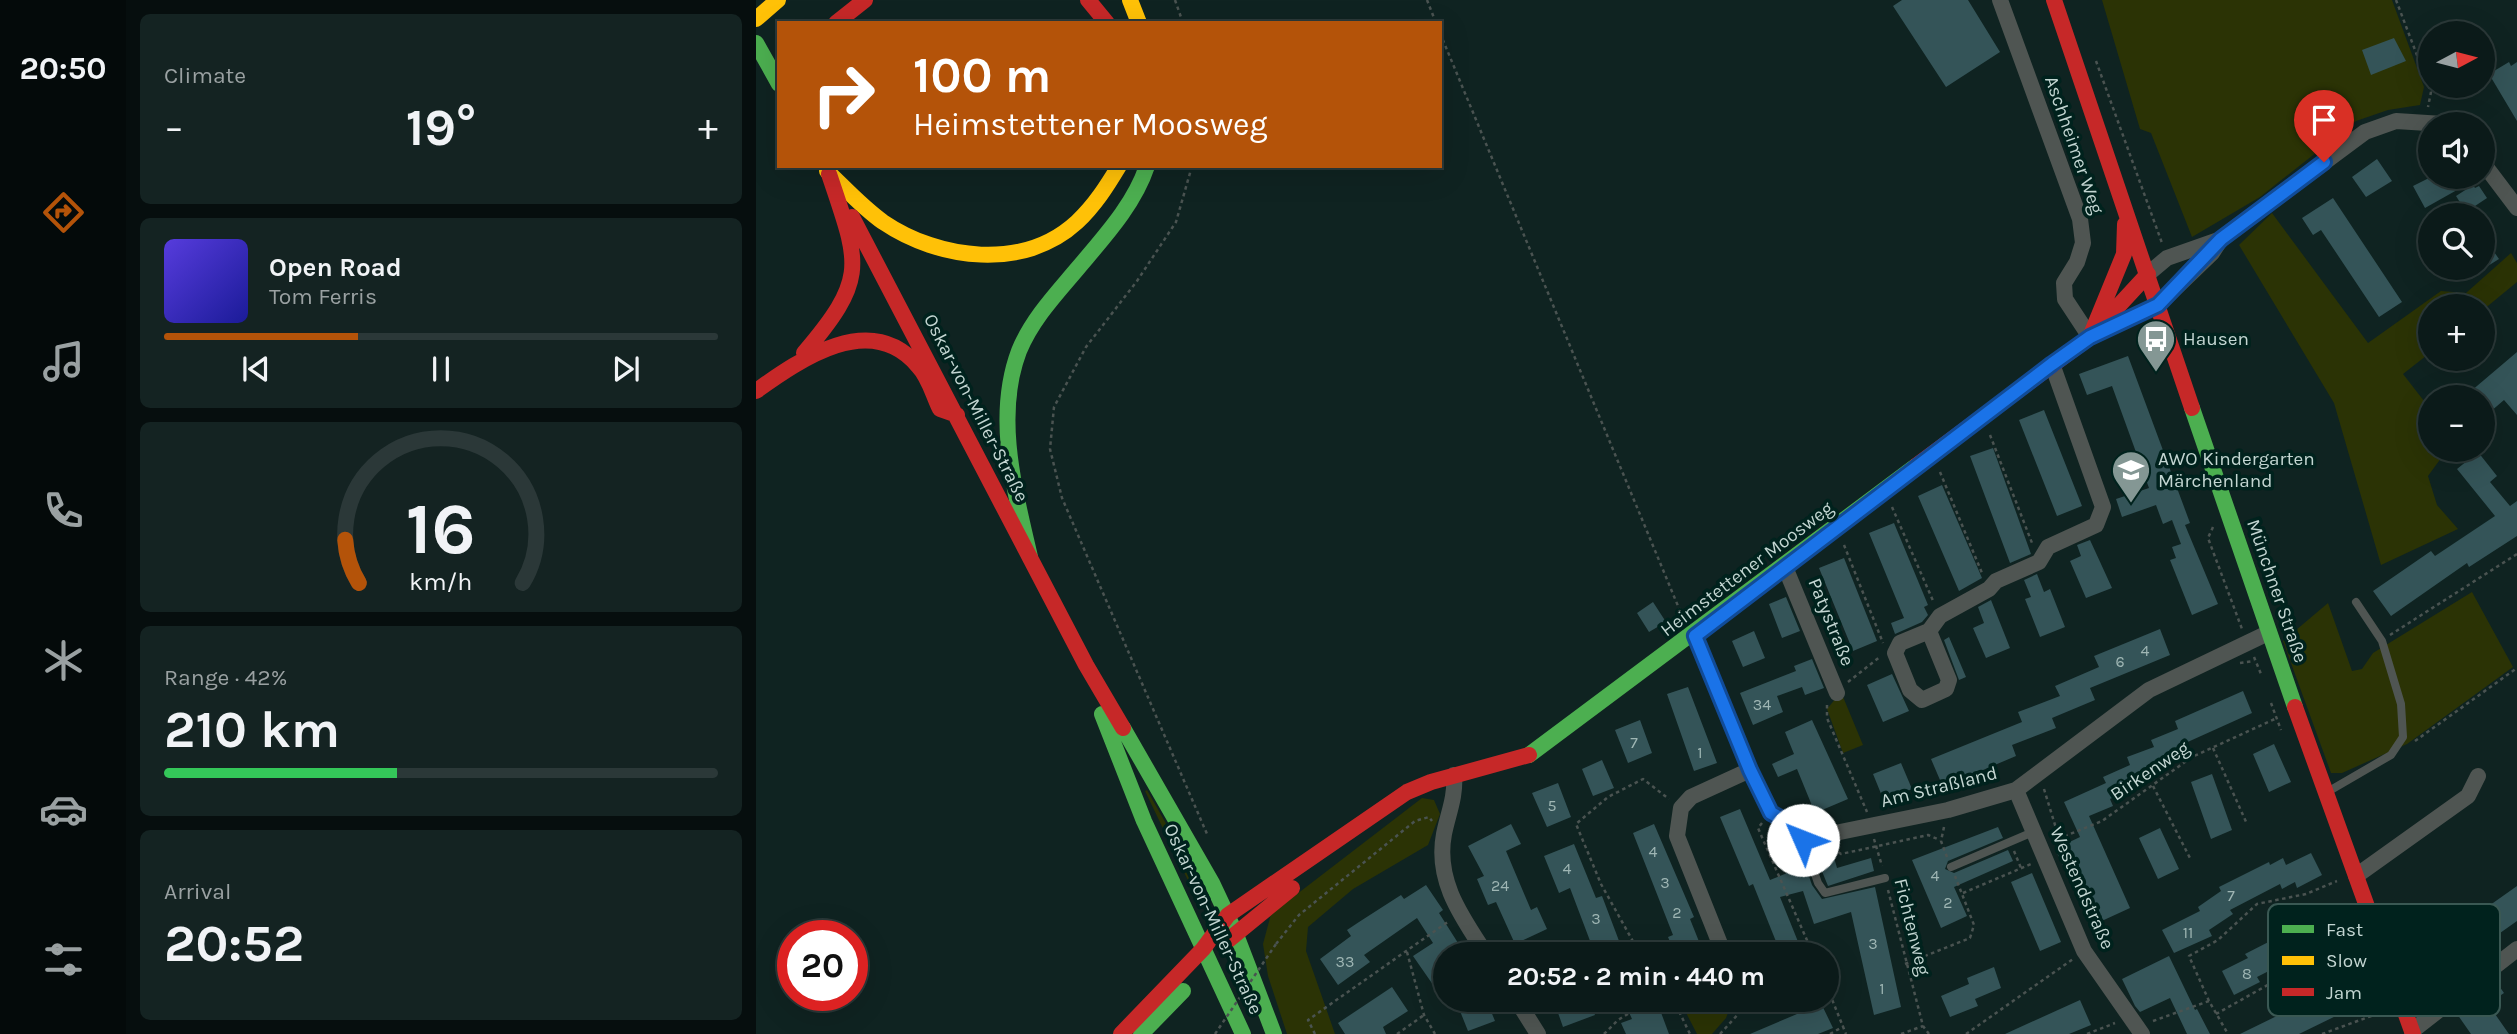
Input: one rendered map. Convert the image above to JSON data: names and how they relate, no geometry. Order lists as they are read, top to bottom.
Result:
{
  "streets": {
    "main road": ["Oskar-von-Miller-Straße", "Heimstettener Moosweg", "Münchner Straße"],
    "street": [
      "Aschheimer Weg",
      "Patystraße",
      "Am Straßland",
      "Westendstraße"
    ],
    "path": ["Birkenweg", "Fichtenweg"]
  },
  "crossings": [
    ["Aschheimer Weg", "Heimstettener Moosweg"],
    ["Oskar-von-Miller-Straße", "Heimstettener Moosweg"],
    ["Heimstettener Moosweg", "Münchner Straße"],
    ["Heimstettener Moosweg", "Patystraße"],
    ["Münchner Straße", "Am Straßland"],
    ["Patystraße", "Fichtenweg"],
    ["Birkenweg", "Westendstraße"],
    ["Am Straßland", "Westendstraße"],
    ["Am Straßland", "Fichtenweg"]
  ],
  "places": {
    "bus stop": ["Hausen"],
    "school or university": ["AWO Kindergarten Märchenland"]
  },
  "house_numbers": [
    "4",
    "6",
    "34",
    "7",
    "1",
    "5",
    "4",
    "4",
    "4",
    "3",
    "24",
    "7",
    "2",
    "2",
    "3",
    "11",
    "3",
    "33",
    "8",
    "1"
  ],
  "legend": ["Fast", "Slow", "Jam"],
  "north": "right",
  "page": {
    "tabs": "20:50",
    "tile": [
      "Climate",
      ["Range · 42%", "210 km"],
      ["Arrival", "20:52"]
    ],
    "map_buttons": ["+", "−"],
    "turn": ["100 m", "Heimstettener Moosweg"],
    "heat": ["−", "19°", "+"],
    "song": ["Open Road", "Tom Ferris"],
    "limit": "20",
    "trip": "20:52 · 2 min · 440 m",
    "gauge": ["16", "km/h"]
  }
}
